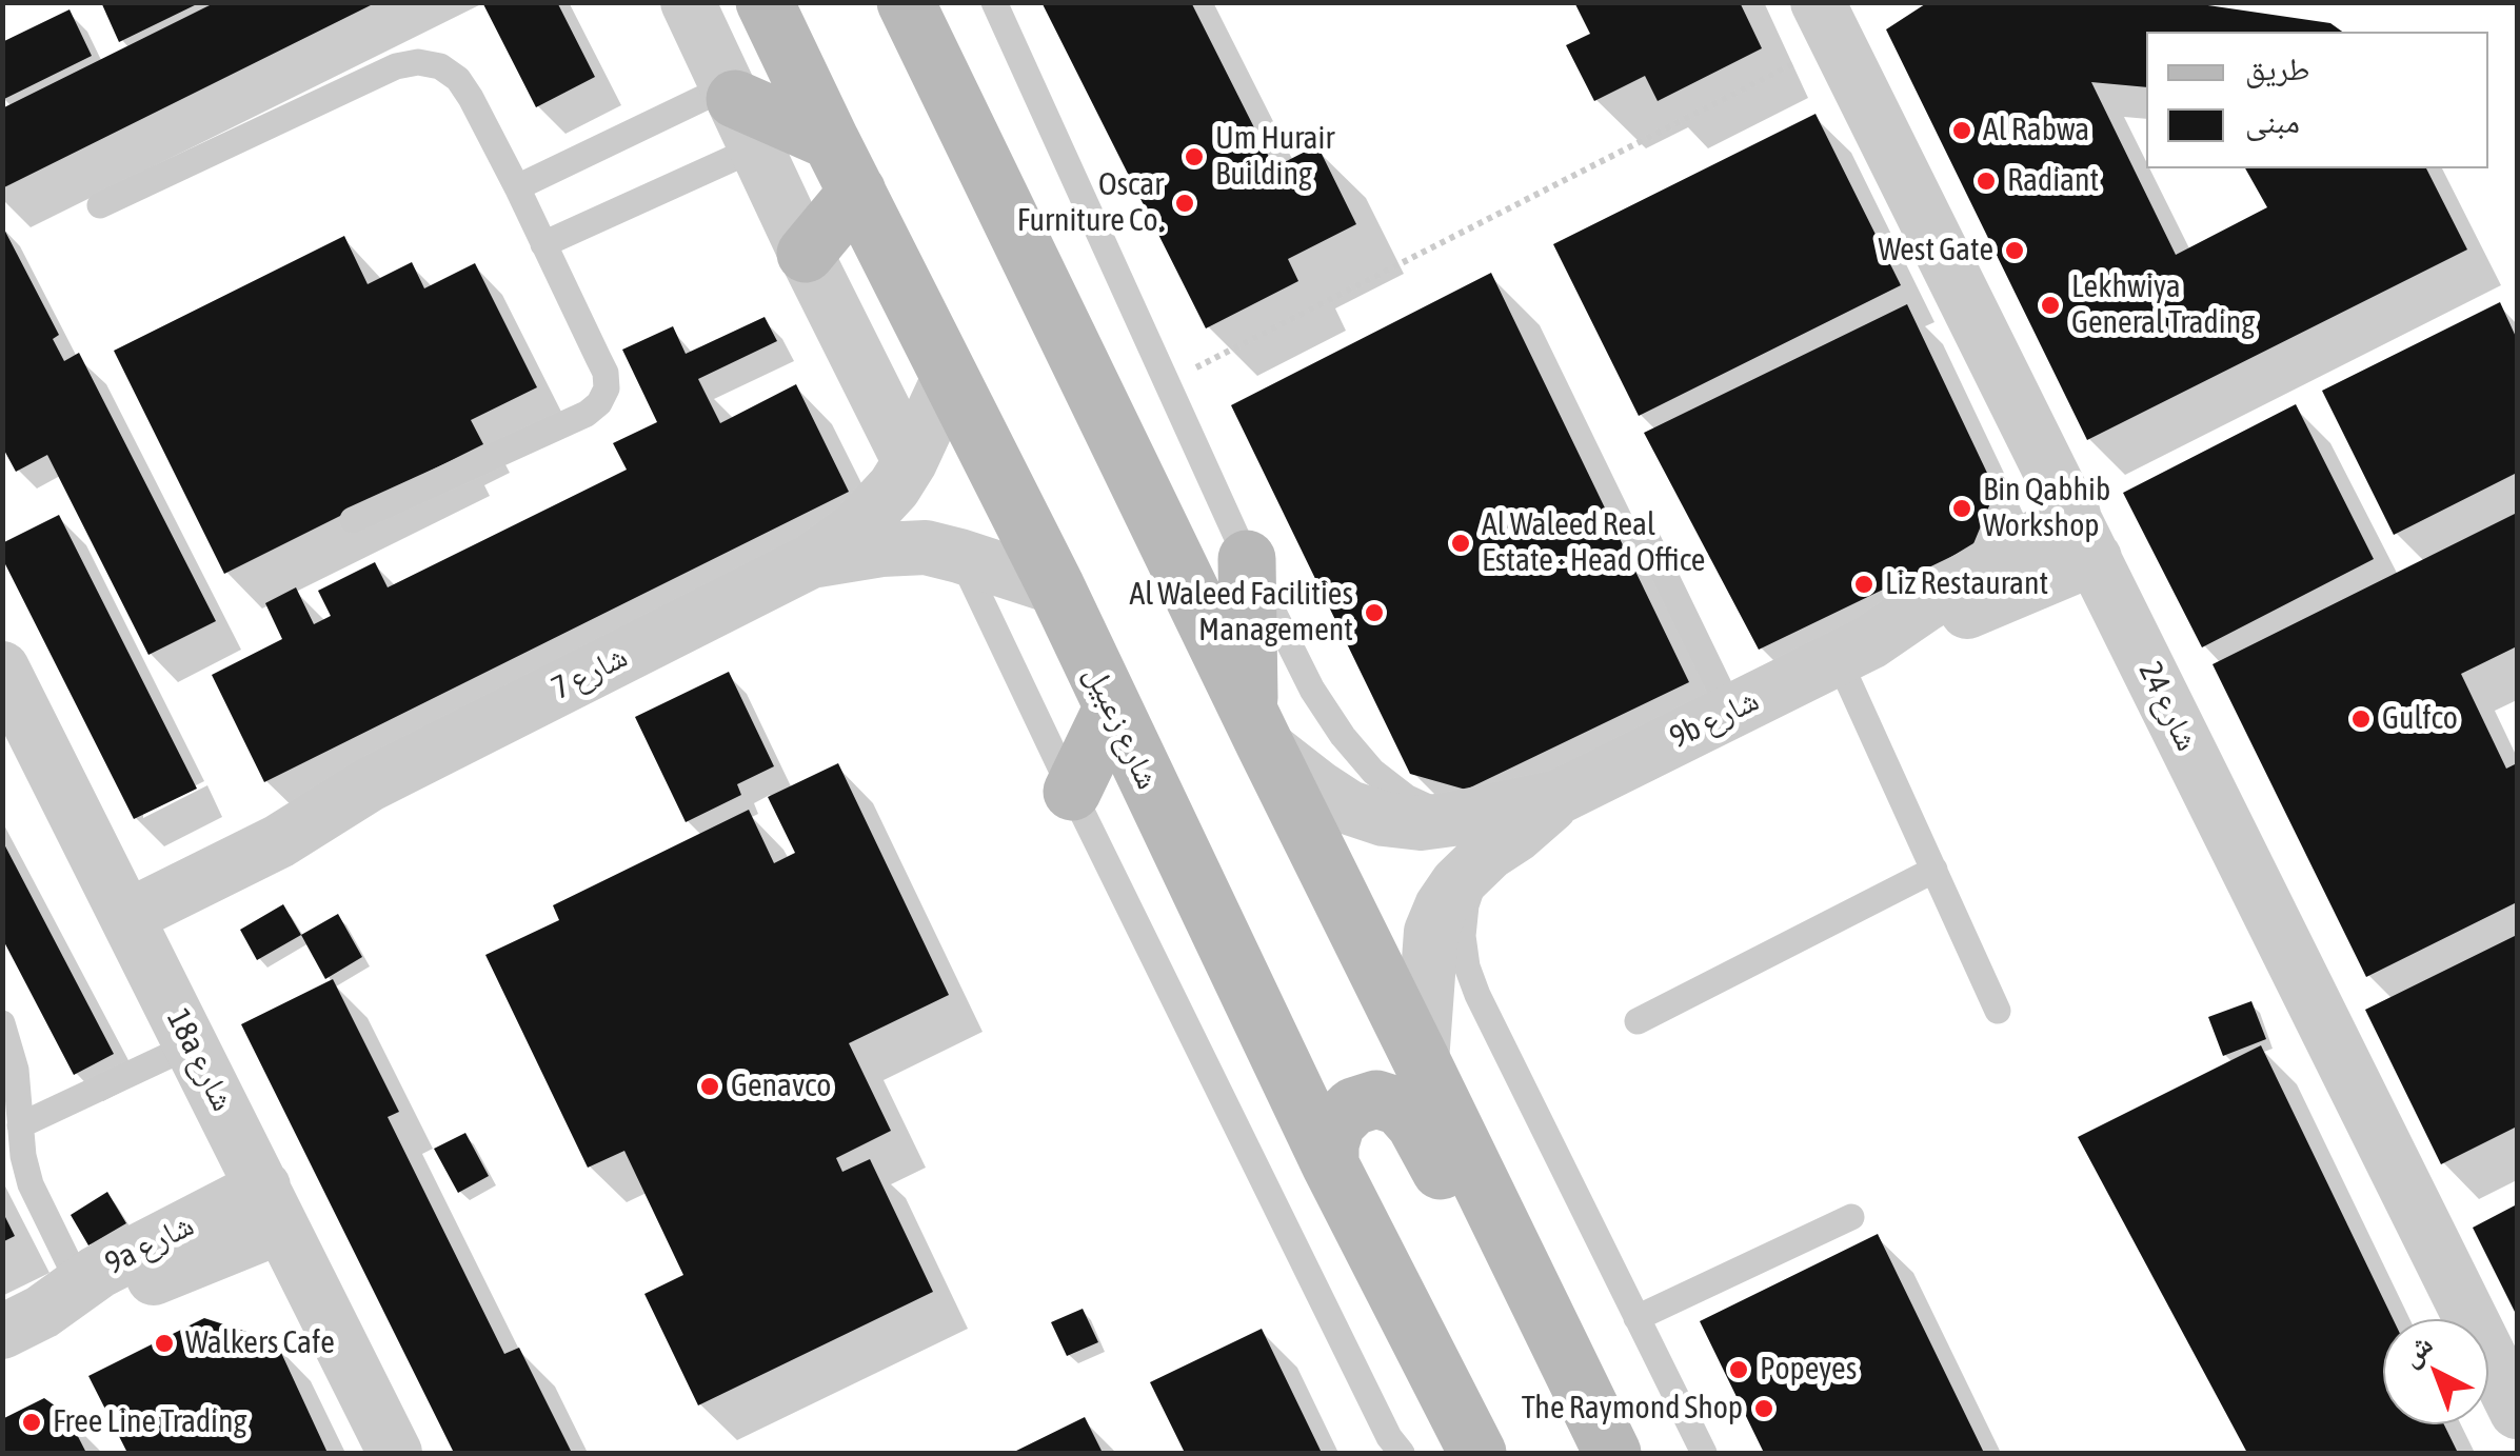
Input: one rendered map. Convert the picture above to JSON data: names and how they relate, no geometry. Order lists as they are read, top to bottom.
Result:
{
  "streets": {
    "main road": ["شارع زعبيل"],
    "street": [
      "شارع 7",
      "شارع 24",
      "9b شارع",
      "18a شارع",
      "9a شارع"
    ]
  },
  "crossings": [
    ["شارع 7", "شارع زعبيل"],
    ["شارع 7", "18a شارع"],
    ["شارع 24", "9b شارع"],
    ["18a شارع", "9a شارع"]
  ],
  "places": [
    "Al Rabwa",
    "Um Hurair Building",
    "Radiant",
    "Oscar Furniture Co.",
    "West Gate",
    "Lekhwiya General Trading",
    "Bin Qabhib Workshop",
    "Al Waleed Real Estate - Head Office",
    "Liz Restaurant",
    "Al Waleed Facilities Management",
    "Gulfco",
    "Genavco",
    "Walkers Cafe",
    "Popeyes",
    "The Raymond Shop",
    "Free Line Trading"
  ],
  "legend": ["طريق", "مبنى"],
  "north": "top left"
}
